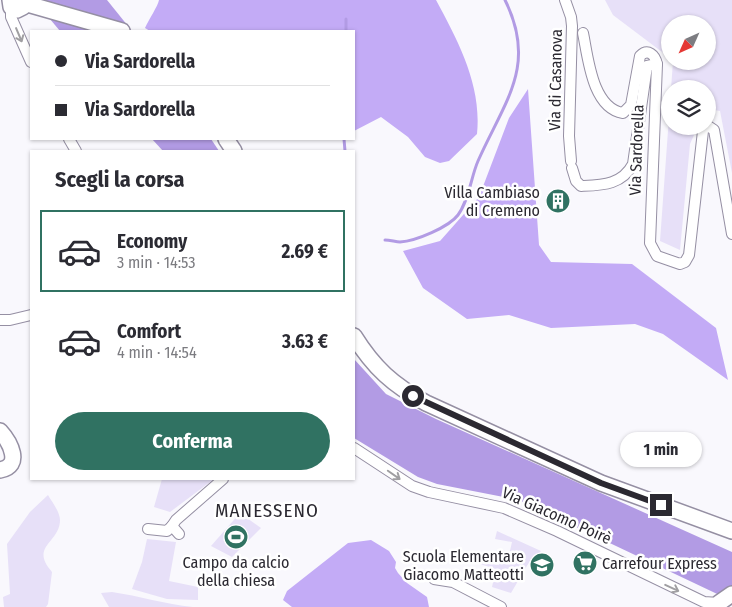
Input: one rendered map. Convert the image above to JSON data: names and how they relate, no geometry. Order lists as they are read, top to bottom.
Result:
{
  "streets": {
    "street": ["Via di Casanova", "Via Sardorella", "Via Giacomo Poirè"]
  },
  "crossings": [
    ["Via di Casanova", "Via Sardorella"]
  ],
  "one_way": ["Via Giacomo Poirè"],
  "districts": ["MANESSENO"],
  "places": {
    "building": ["Villa Cambiaso di Cremeno"],
    "sports": ["Campo da calcio della chiesa"],
    "supermarket": ["Carrefour Express"],
    "school or university": ["Scuola Elementare Giacomo Matteotti"]
  },
  "north": "bottom left",
  "page": {
    "banner": ["Via Sardorella", "Via Sardorella"],
    "heading": "Scegli la corsa",
    "list": [
      {
        "name": "Economy",
        "note": "3 min · 14:53",
        "value": "2.69 €"
      },
      {
        "name": "Comfort",
        "note": "4 min · 14:54",
        "value": "3.63 €"
      }
    ],
    "buttons": "Conferma",
    "bubble": "1 min"
  }
}
